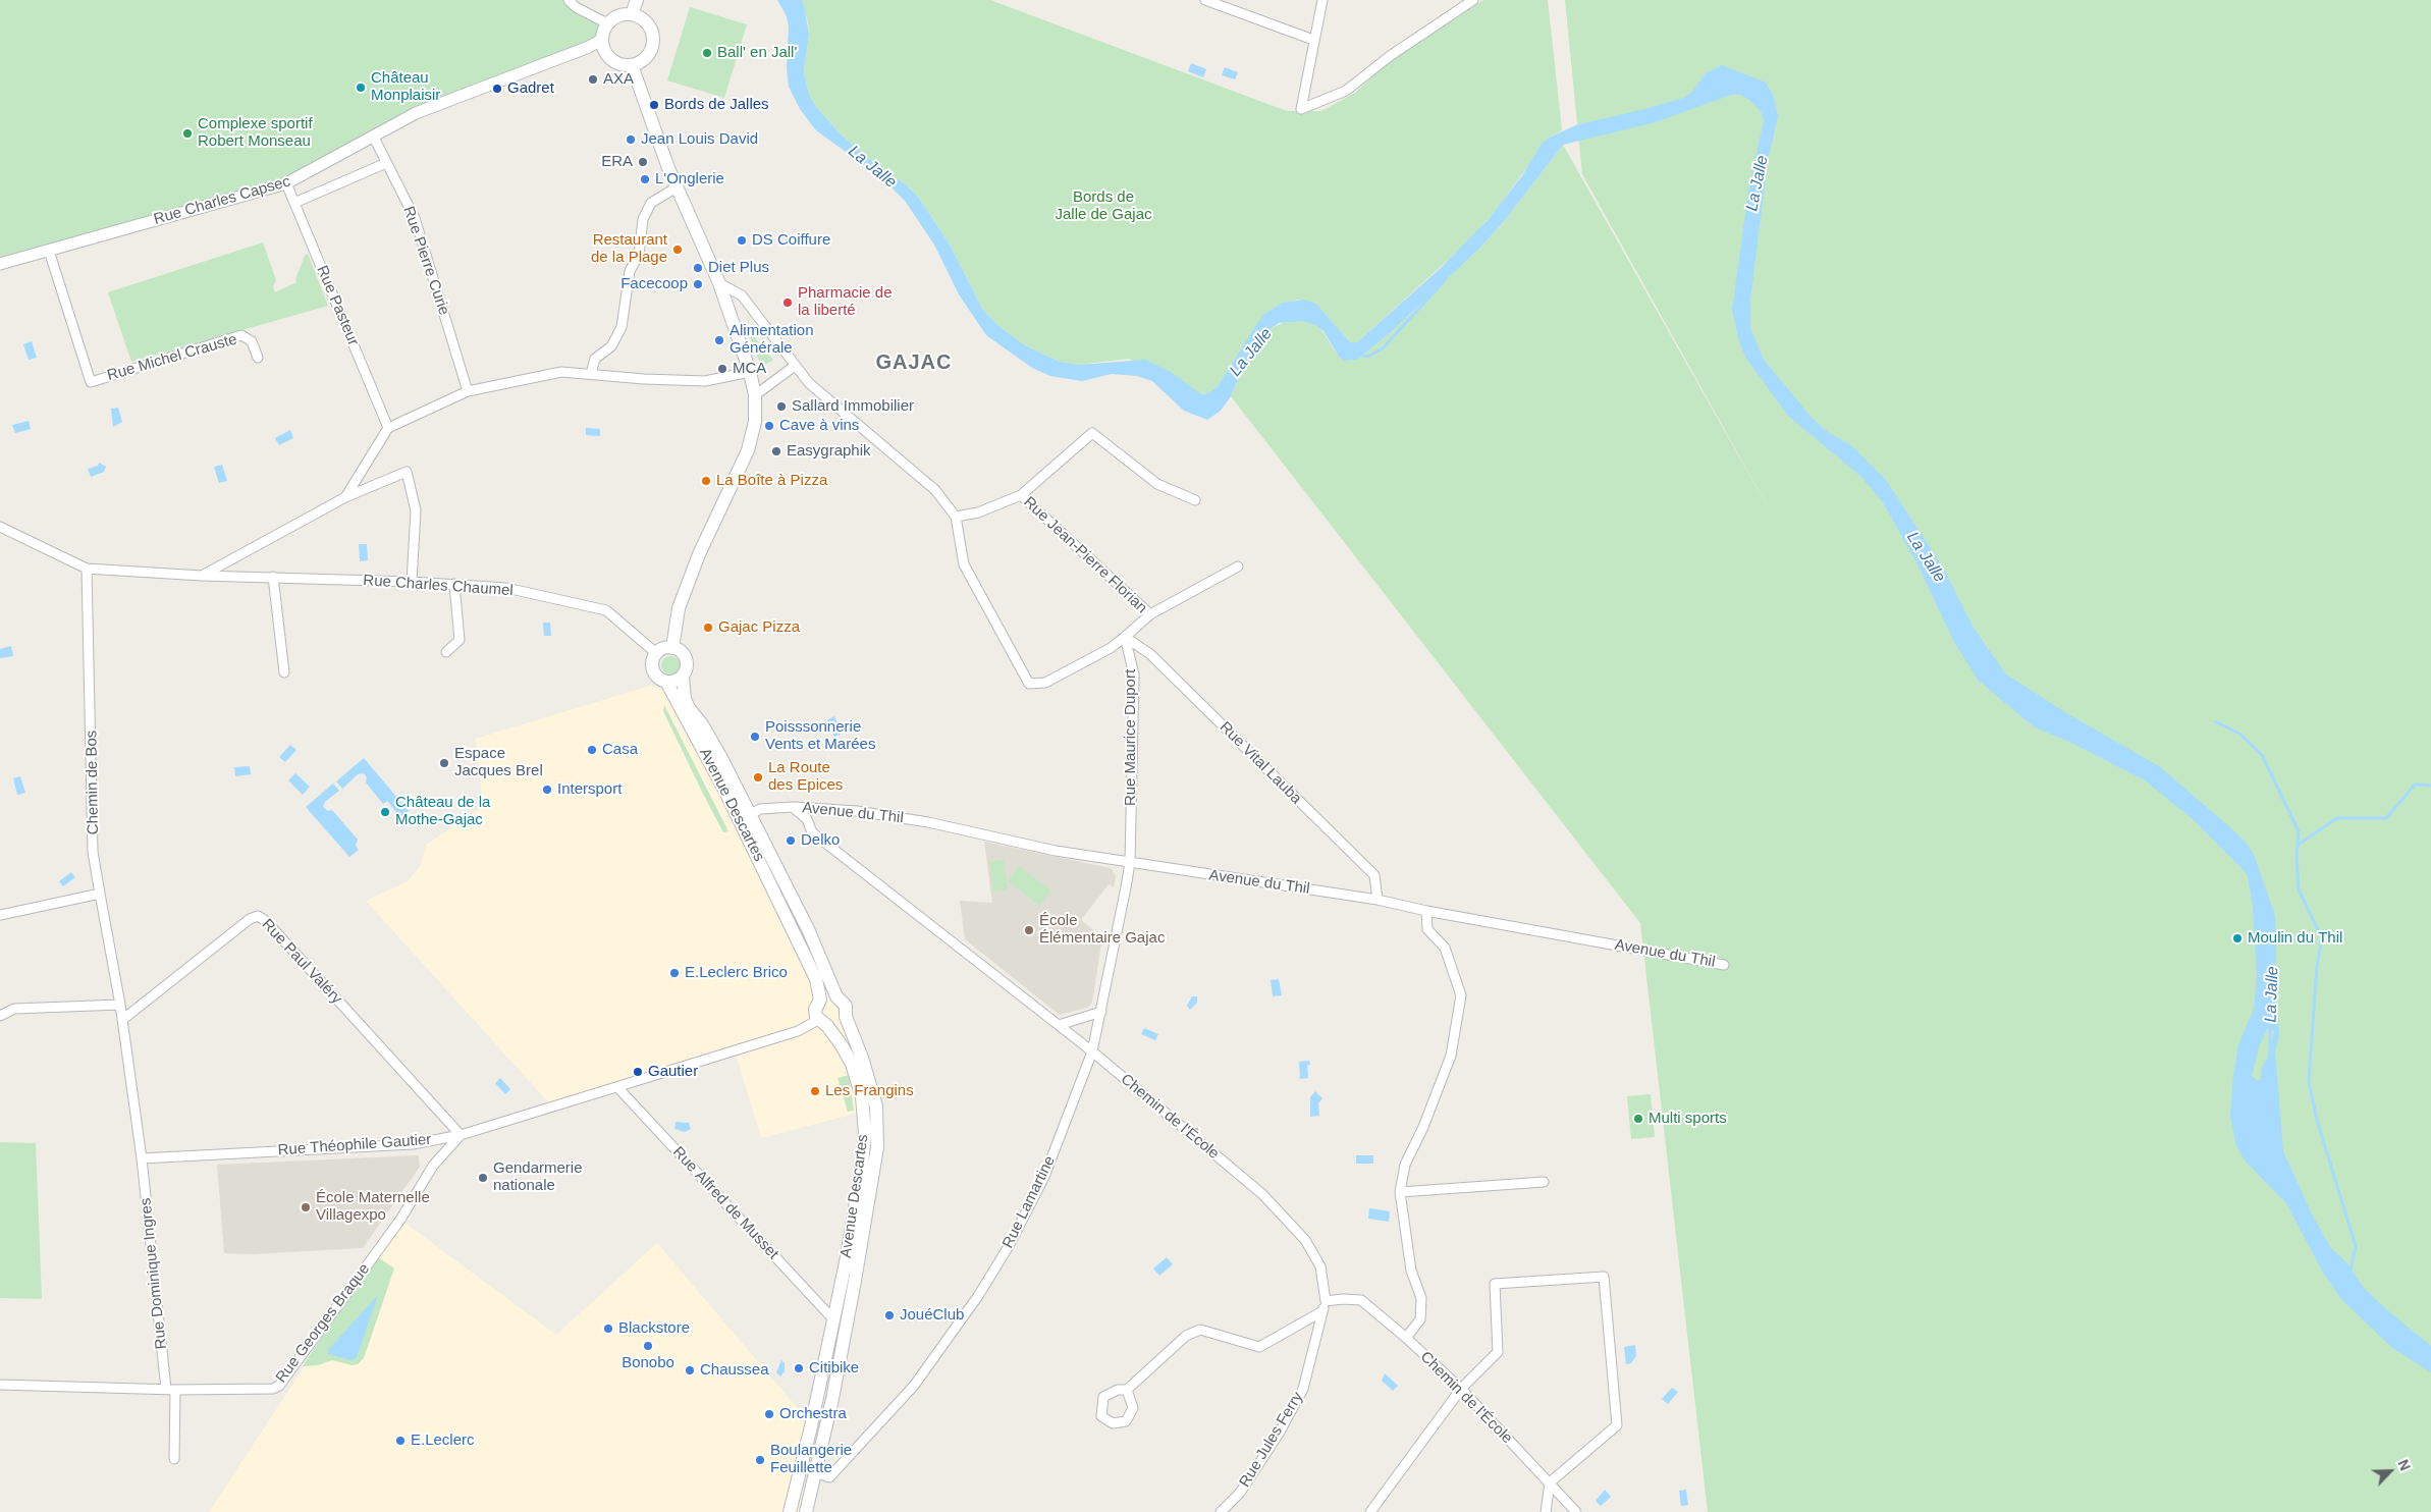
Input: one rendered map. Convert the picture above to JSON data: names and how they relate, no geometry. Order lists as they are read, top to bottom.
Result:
{
  "streets": {
    "main road": ["Avenue Descartes"],
    "street": [
      "Rue Charles Capsec",
      "Rue Pierre Curie",
      "Rue Pasteur",
      "Rue Michel Crauste",
      "Rue Jean-Pierre Florian",
      "Rue Charles Chaumel",
      "Rue Maurice Duport",
      "Rue Vital Lauba",
      "Chemin de Bos",
      "Avenue du Thil",
      "Rue Paul Valéry",
      "Chemin de l'École",
      "Rue Théophile Gautier",
      "Rue Lamartine",
      "Rue Alfred de Musset",
      "Rue Dominique Ingres",
      "Rue Georges Braque",
      "Rue Jules Ferry"
    ]
  },
  "crossings": [
    ["Rue Charles Capsec", "Rue Pierre Curie"],
    ["Rue Charles Capsec", "Rue Pasteur"],
    ["Rue Charles Capsec", "Rue Michel Crauste"],
    ["Rue Jean-Pierre Florian", "Rue Maurice Duport"],
    ["Rue Jean-Pierre Florian", "Rue Vital Lauba"],
    ["Rue Charles Chaumel", "Chemin de Bos"],
    ["Rue Charles Chaumel", "Avenue Descartes"],
    ["Rue Maurice Duport", "Rue Vital Lauba"],
    ["Rue Maurice Duport", "Avenue du Thil"],
    ["Rue Maurice Duport", "Rue Lamartine"],
    ["Rue Vital Lauba", "Avenue du Thil"],
    ["Avenue Descartes", "Rue Théophile Gautier"],
    ["Avenue Descartes", "Rue Lamartine"],
    ["Avenue Descartes", "Rue Alfred de Musset"],
    ["Avenue du Thil", "Chemin de l'École"],
    ["Avenue du Thil", "Rue Lamartine"],
    ["Rue Paul Valéry", "Rue Théophile Gautier"],
    ["Rue Paul Valéry", "Rue Georges Braque"],
    ["Chemin de l'École", "Rue Lamartine"],
    ["Chemin de l'École", "Rue Jules Ferry"],
    ["Rue Théophile Gautier", "Rue Alfred de Musset"],
    ["Rue Théophile Gautier", "Rue Dominique Ingres"],
    ["Rue Théophile Gautier", "Rue Georges Braque"],
    ["Rue Dominique Ingres", "Rue Georges Braque"]
  ],
  "districts": ["GAJAC"],
  "water": ["La Jalle"],
  "parks": ["Bords de Jalle de Gajac"],
  "places": [
    "Ball' en Jall'",
    "AXA",
    "Château Monplaisir",
    "Gadret",
    "Bords de Jalles",
    "Complexe sportif Robert Monseau",
    "Jean Louis David",
    "ERA",
    "L'Onglerie",
    "DS Coiffure",
    "Restaurant de la Plage",
    "Diet Plus",
    "Facecoop",
    "Pharmacie de la liberté",
    "Alimentation Générale",
    "MCA",
    "Sallard Immobilier",
    "Cave à vins",
    "Easygraphik",
    "La Boîte à Pizza",
    "Gajac Pizza",
    "Poisssonnerie Vents et Marées",
    "Casa",
    "Espace Jacques Brel",
    "La Route des Epices",
    "Intersport",
    "Château de la Mothe-Gajac",
    "Delko",
    "École Élémentaire Gajac",
    "Moulin du Thil",
    "E.Leclerc Brico",
    "Gautier",
    "Les Frangins",
    "Multi sports",
    "Gendarmerie nationale",
    "École Maternelle Villagexpo",
    "JouéClub",
    "Blackstore",
    "Bonobo",
    "Citibike",
    "Chaussea",
    "Orchestra",
    "E.Leclerc",
    "Boulangerie Feuillette"
  ],
  "north": "top right"
}
